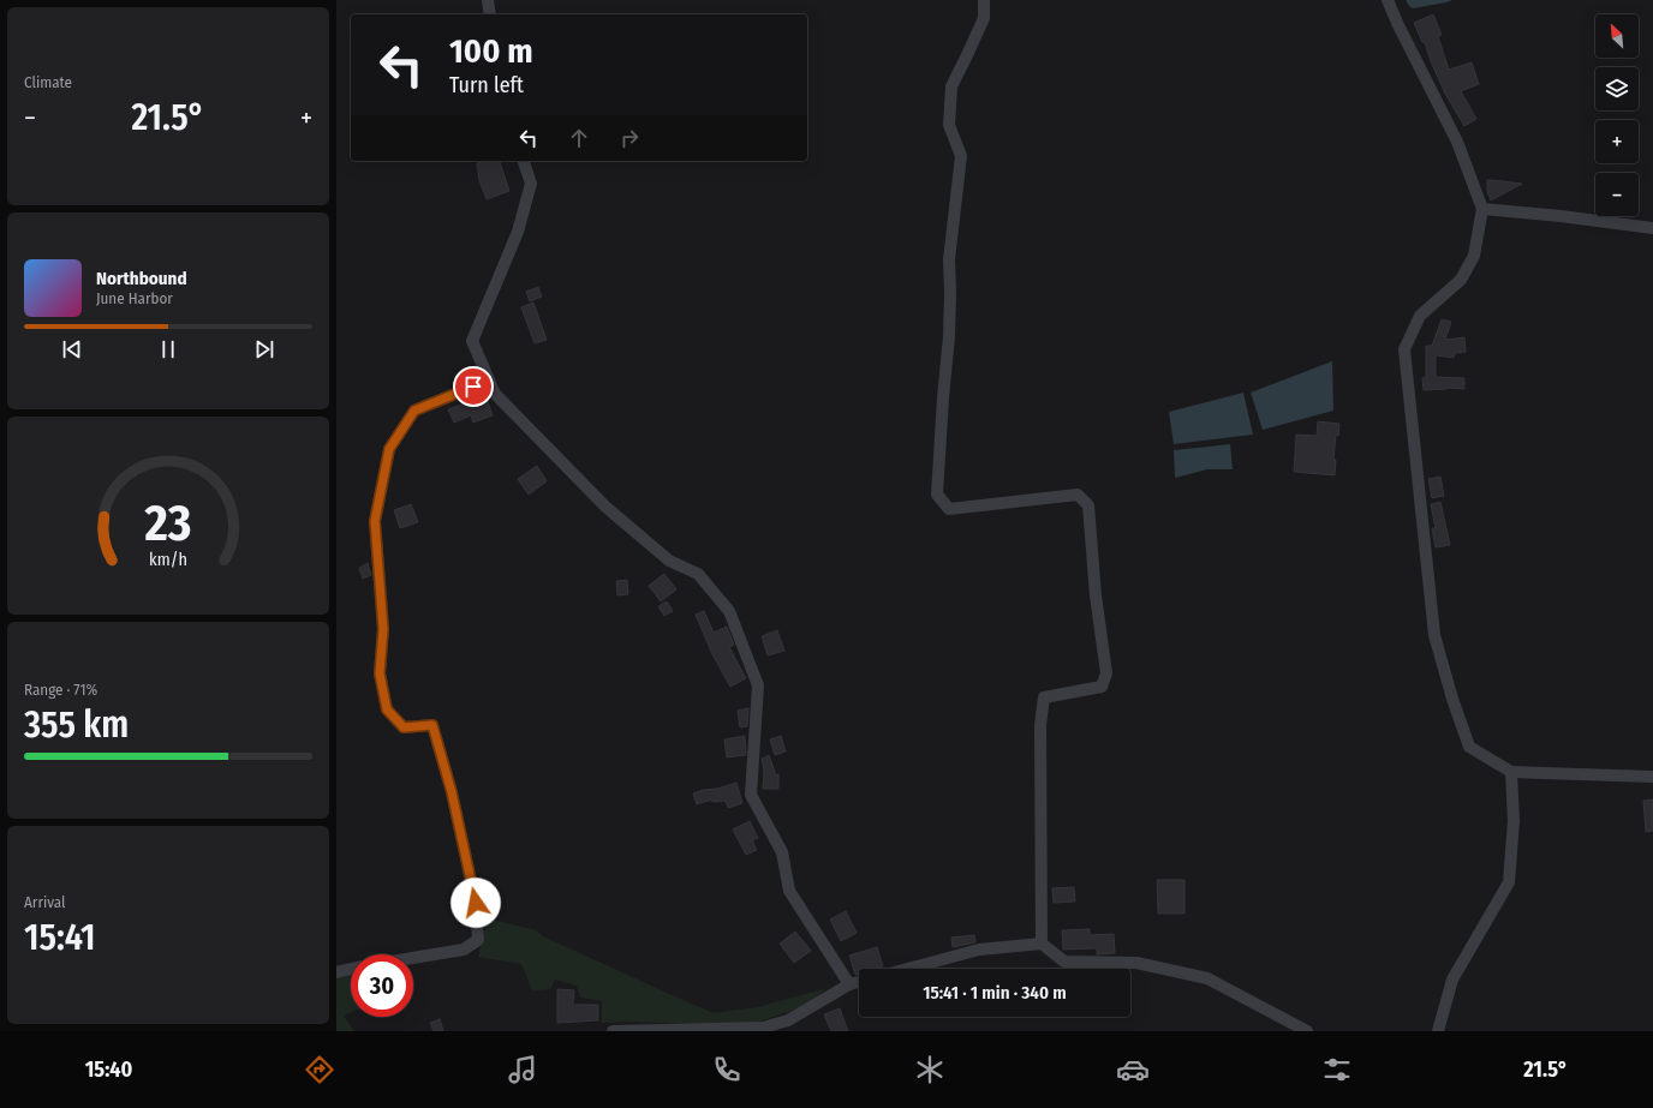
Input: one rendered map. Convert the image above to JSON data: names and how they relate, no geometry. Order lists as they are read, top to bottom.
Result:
{
  "north": "top left",
  "page": {
    "tile": [
      "Climate",
      ["Range · 71%", "355 km"],
      ["Arrival", "15:41"]
    ],
    "map_buttons": ["+", "−"],
    "turn": ["100 m", "Turn left"],
    "heat": ["−", "21.5°", "+"],
    "song": ["Northbound", "June Harbor"],
    "limit": "30",
    "trip": "15:41 · 1 min · 340 m",
    "tabs": ["15:40", "21.5°"],
    "gauge": ["23", "km/h"]
  }
}
